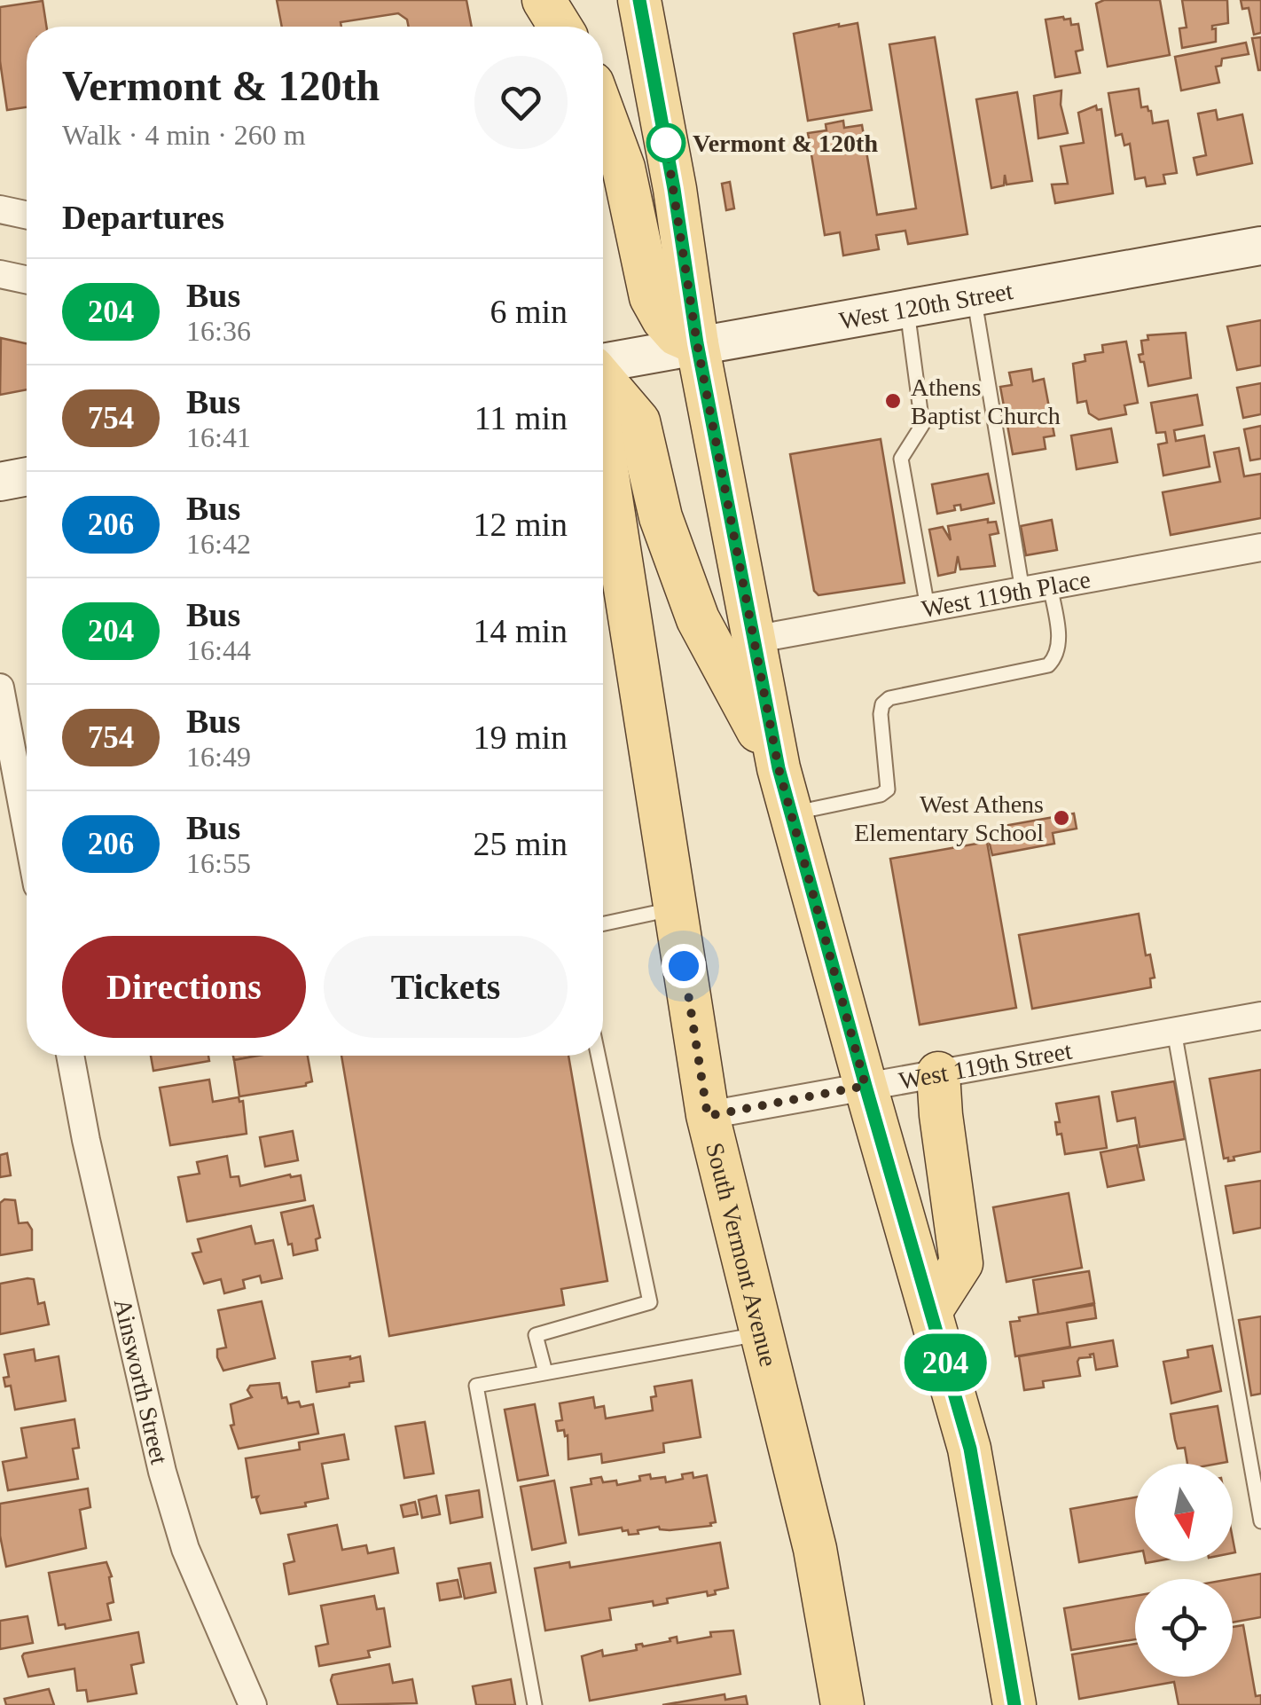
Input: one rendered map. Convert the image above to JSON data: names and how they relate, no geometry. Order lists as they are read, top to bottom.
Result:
{
  "streets": {
    "main road": ["South Vermont Avenue"],
    "street": [
      "West 120th Street",
      "West 119th Place",
      "West 119th Street",
      "Ainsworth Street"
    ]
  },
  "crossings": [
    ["West 119th Street", "South Vermont Avenue"]
  ],
  "places": ["Vermont & 120th", "Athens Baptist Church", "West Athens Elementary School"],
  "lines": ["bus line 204"],
  "north": "bottom",
  "page": {
    "on_map": "204",
    "heading": [
      ["Vermont & 120th", "Walk · 4 min · 260 m"],
      "Departures"
    ],
    "list": [
      {
        "mark": "204",
        "name": "Bus",
        "note": "16:36",
        "value": "6 min"
      },
      {
        "mark": "754",
        "name": "Bus",
        "note": "16:41",
        "value": "11 min"
      },
      {
        "mark": "206",
        "name": "Bus",
        "note": "16:42",
        "value": "12 min"
      },
      {
        "mark": "204",
        "name": "Bus",
        "note": "16:44",
        "value": "14 min"
      },
      {
        "mark": "754",
        "name": "Bus",
        "note": "16:49",
        "value": "19 min"
      },
      {
        "mark": "206",
        "name": "Bus",
        "note": "16:55",
        "value": "25 min"
      }
    ],
    "buttons": ["Directions", "Tickets"]
  }
}
